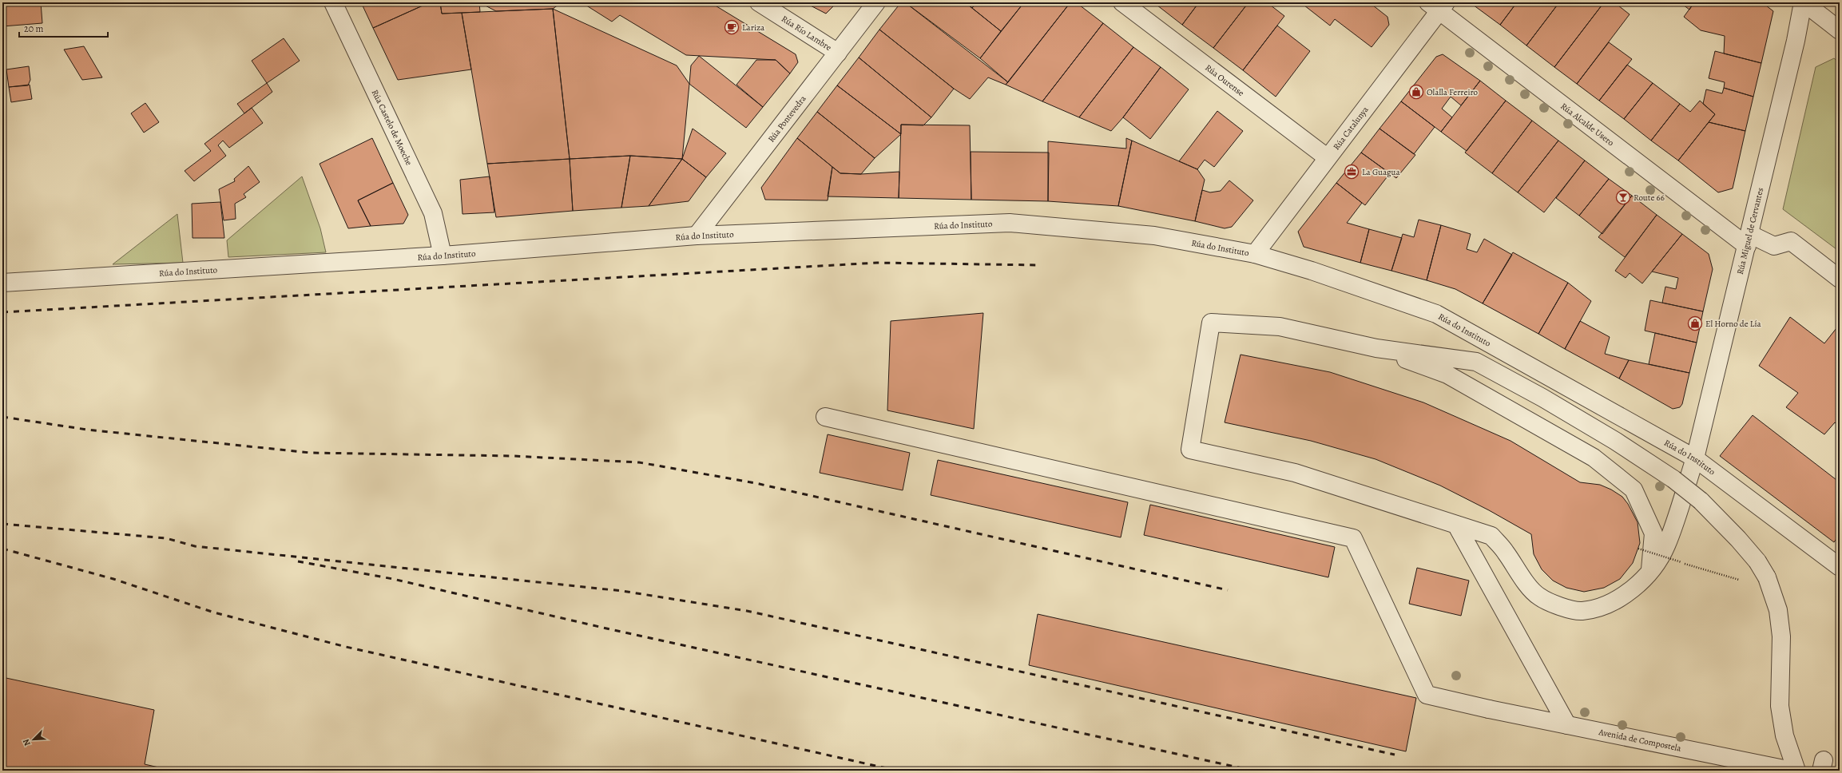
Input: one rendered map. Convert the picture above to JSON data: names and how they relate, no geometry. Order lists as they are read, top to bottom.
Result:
{
  "streets": {
    "street": [
      "Rúa Río Lambre",
      "Rúa Ourense",
      "Rúa Pontevedra",
      "Rúa Alcalde Usero",
      "Rúa Castelo de Moeche",
      "Rúa Catalunya",
      "Rúa do Instituto",
      "Rúa Miguel de Cervantes",
      "Avenida de Compostela"
    ]
  },
  "crossings": [
    ["Rúa Río Lambre", "Rúa Pontevedra"],
    ["Rúa Ourense", "Rúa Catalunya"],
    ["Rúa Pontevedra", "Rúa do Instituto"],
    ["Rúa Alcalde Usero", "Rúa Catalunya"],
    ["Rúa Alcalde Usero", "Rúa Miguel de Cervantes"],
    ["Rúa Castelo de Moeche", "Rúa do Instituto"],
    ["Rúa Catalunya", "Rúa do Instituto"],
    ["Rúa do Instituto", "Rúa Miguel de Cervantes"]
  ],
  "places": {
    "cafe": ["Lariza"],
    "shop": ["Olalla Ferreiro", "El Horno de Lía"],
    "office": ["La Guagua"],
    "bar": ["Route 66"]
  },
  "scale_bar": "20 m",
  "north": "bottom left"
}
